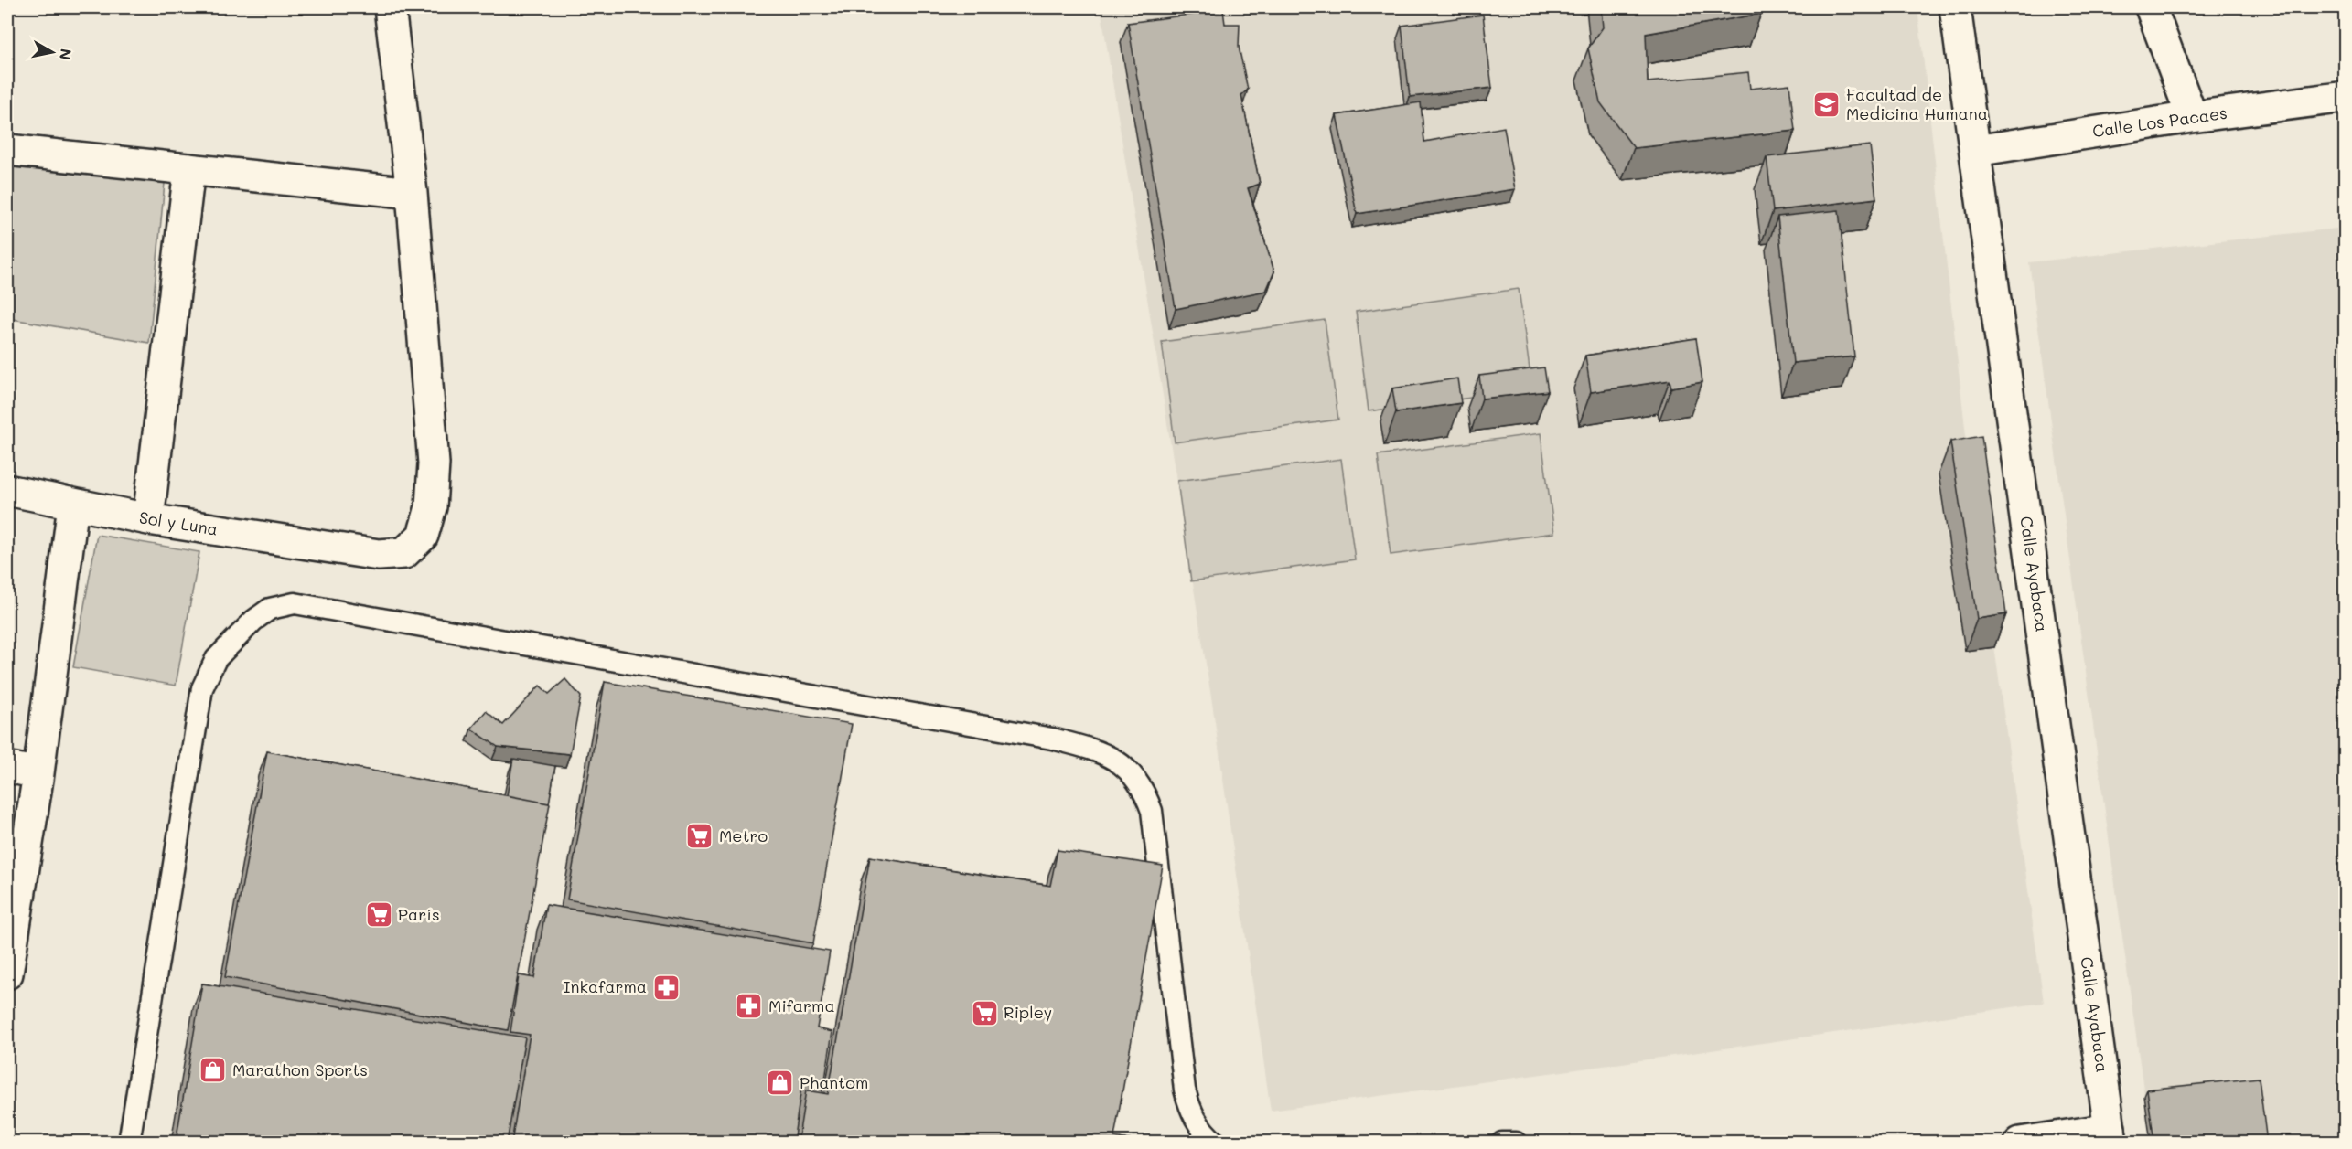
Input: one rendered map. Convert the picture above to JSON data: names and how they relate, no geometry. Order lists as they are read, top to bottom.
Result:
{
  "streets": {
    "street": ["Calle Los Pacaes", "Sol y Luna", "Calle Ayabaca"]
  },
  "crossings": [
    ["Calle Los Pacaes", "Calle Ayabaca"]
  ],
  "places": {
    "school or university": ["Facultad de Medicina Humana"],
    "supermarket": ["Metro", "París", "Ripley"],
    "pharmacy": ["Inkafarma", "Mifarma"],
    "shop": ["Marathon Sports", "Phantom"]
  },
  "north": "right"
}
